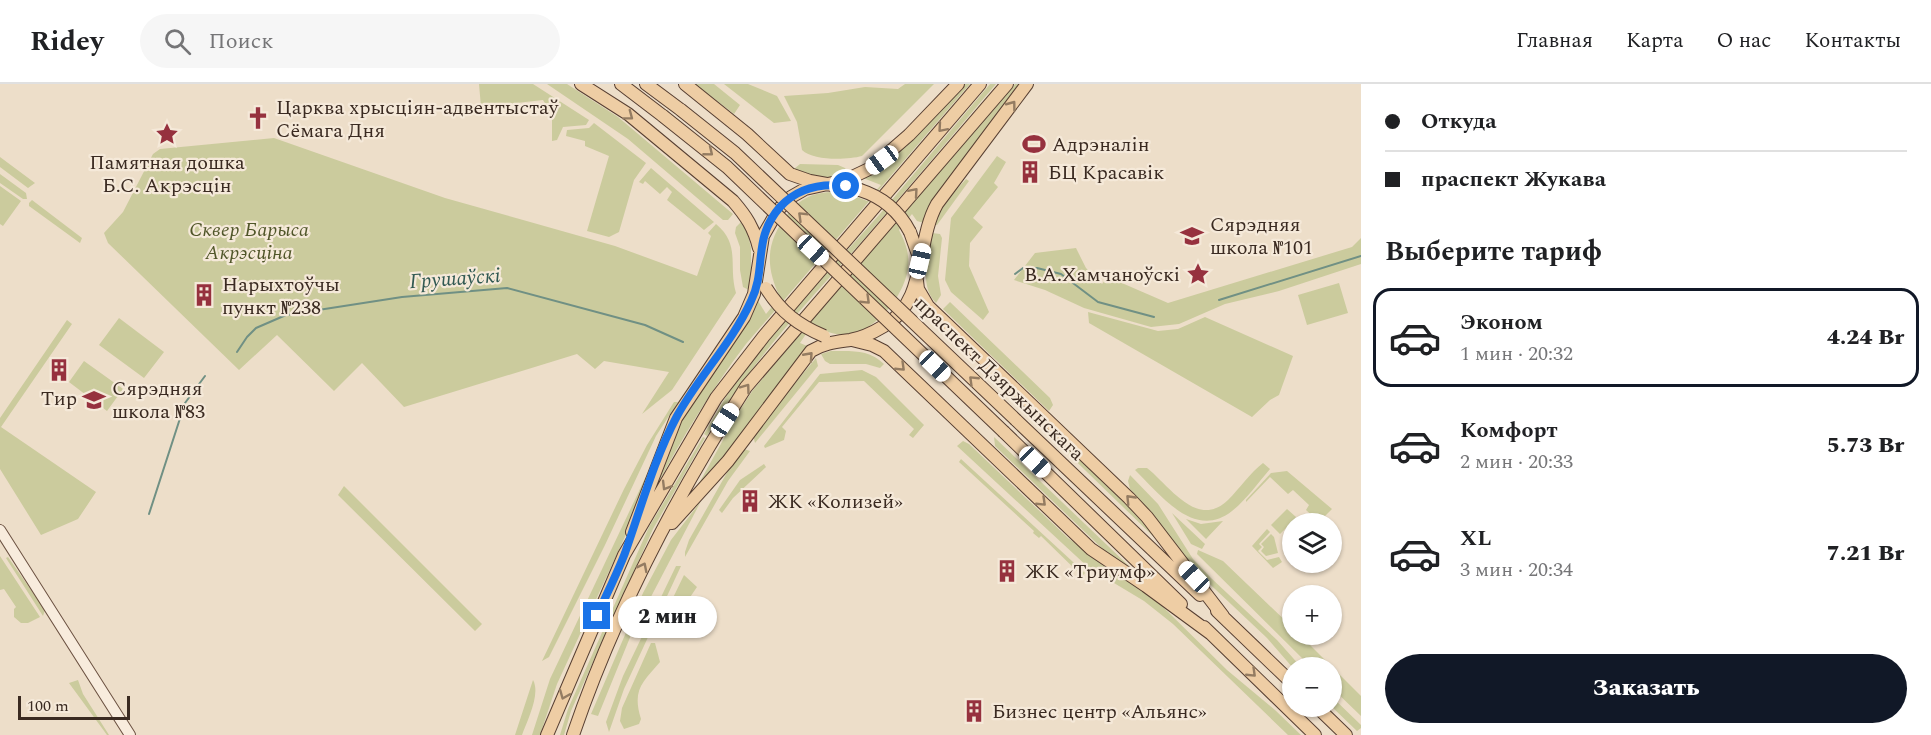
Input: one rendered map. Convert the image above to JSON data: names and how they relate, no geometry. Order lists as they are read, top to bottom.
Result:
{
  "streets": {
    "main road": ["праспект Дзяржынскага"]
  },
  "water": ["Грушаўскі"],
  "parks": ["Сквер Барыса Акрэсціна"],
  "places": {
    "church": ["Царква хрысціян-адвентыстаў Сёмага Дня"],
    "place": ["Памятная дошка Б.С. Акрэсцін", "В.А.Хамчаноўскі"],
    "sports": ["Адрэналін"],
    "building": [
      "БЦ Красавік",
      "Нарыхтоўчы пункт №238",
      "Тир",
      "ЖК «Колизей»",
      "ЖК «Триумф»",
      "Бизнес центр «Альянс»"
    ],
    "school or university": ["Сярэдняя школа №101", "Сярэдняя школа №83"]
  },
  "scale_bar": "100 m",
  "page": {
    "header": "Ridey",
    "search": "Поиск",
    "nav": [
      "Главная",
      "Карта",
      "О нас",
      "Контакты"
    ],
    "banner": ["Откуда", "праспект Жукава"],
    "heading": "Выберите тариф",
    "list": [
      {
        "name": "Эконом",
        "note": "1 мин · 20:32",
        "value": "4.24 Br"
      },
      {
        "name": "Комфорт",
        "note": "2 мин · 20:33",
        "value": "5.73 Br"
      },
      {
        "name": "XL",
        "note": "3 мин · 20:34",
        "value": "7.21 Br"
      }
    ],
    "map_buttons": ["+", "−"],
    "bubble": "2 мин",
    "buttons": "Заказать",
    "scale": "100 m"
  }
}
